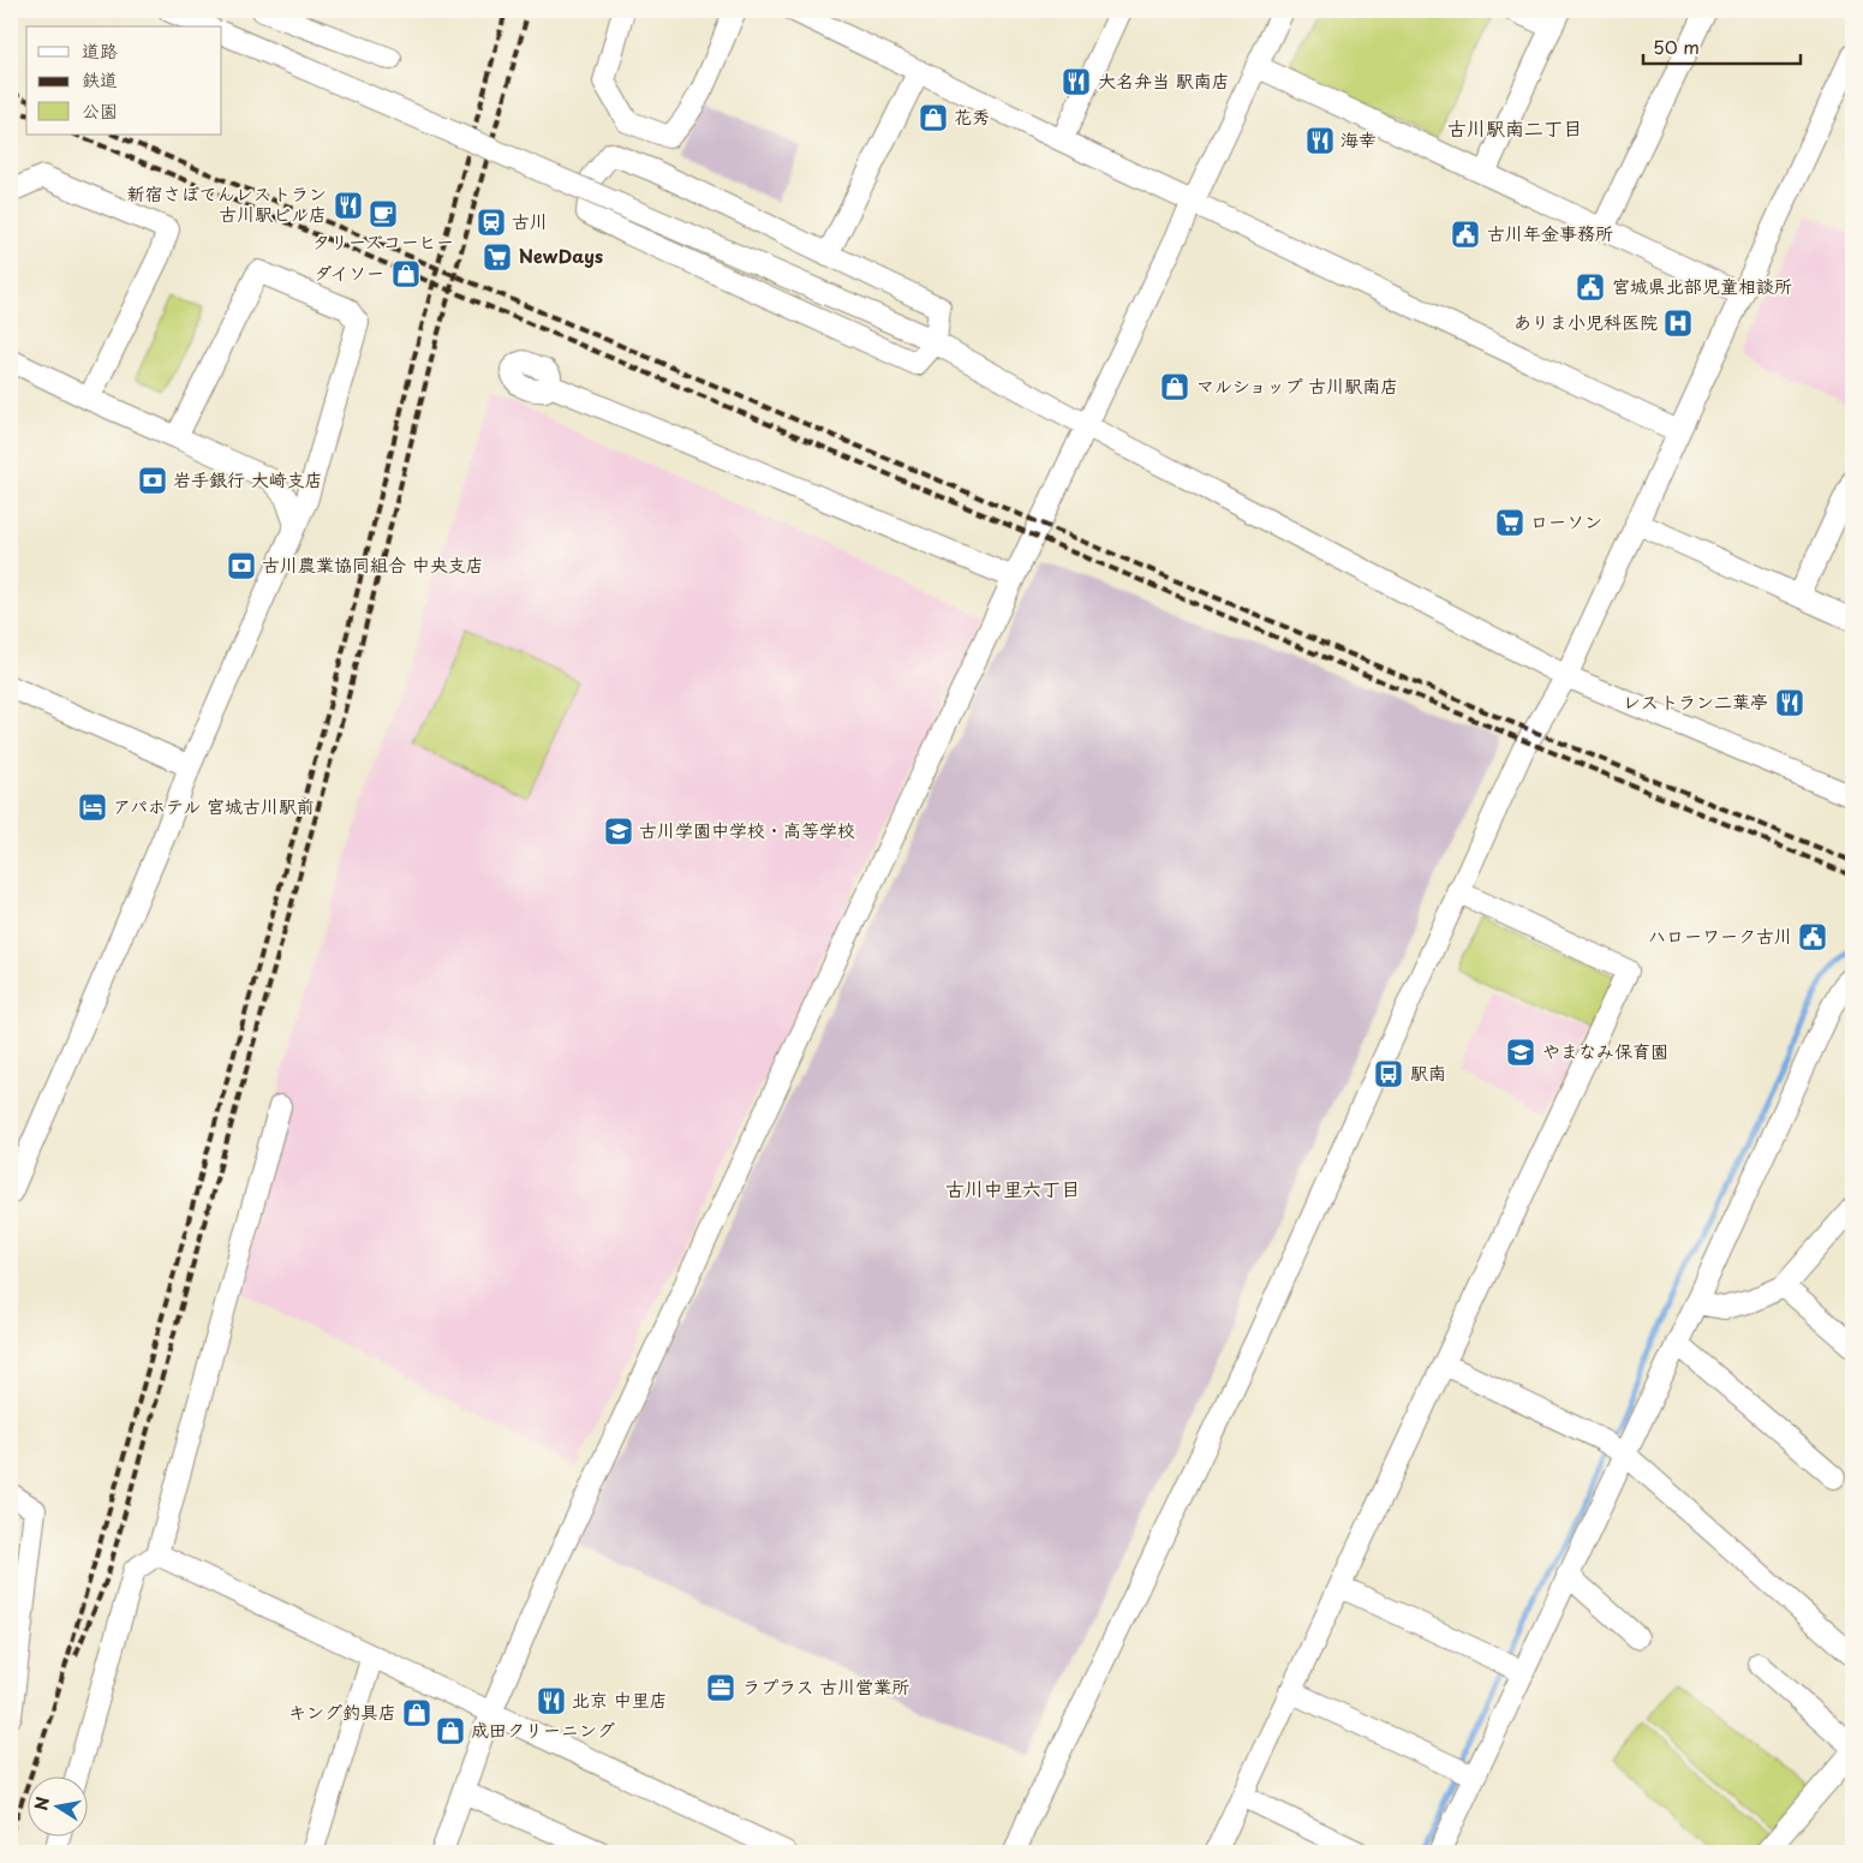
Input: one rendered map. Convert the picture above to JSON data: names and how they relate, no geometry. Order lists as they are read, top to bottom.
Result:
{
  "districts": ["古川駅南二丁目", "古川中里六丁目"],
  "places": {
    "restaurant": [
      "大名弁当 駅南店",
      "海幸",
      "新宿さぼてんレストラン 古川駅ビル店",
      "レストラン二葉亭",
      "北京 中里店"
    ],
    "shop": [
      "花秀",
      "ダイソー",
      "マルショップ 古川駅南店",
      "キング釣具店",
      "成田クリーニング"
    ],
    "cafe": ["タリーズコーヒー"],
    "station": ["古川"],
    "public building": ["古川年金事務所", "宮城県北部児童相談所", "ハローワーク古川"],
    "supermarket": ["NewDays", "ローソン"],
    "hospital": ["ありま小児科医院"],
    "bank": ["岩手銀行 大崎支店", "古川農業協同組合 中央支店"],
    "hotel": ["アパホテル 宮城古川駅前"],
    "school or university": ["古川学園中学校・高等学校", "やまなみ保育園"],
    "bus stop": ["駅南"],
    "office": ["ラプラス 古川営業所"]
  },
  "legend": ["道路", "鉄道", "公園"],
  "scale_bar": "50 m",
  "north": "left"
}
